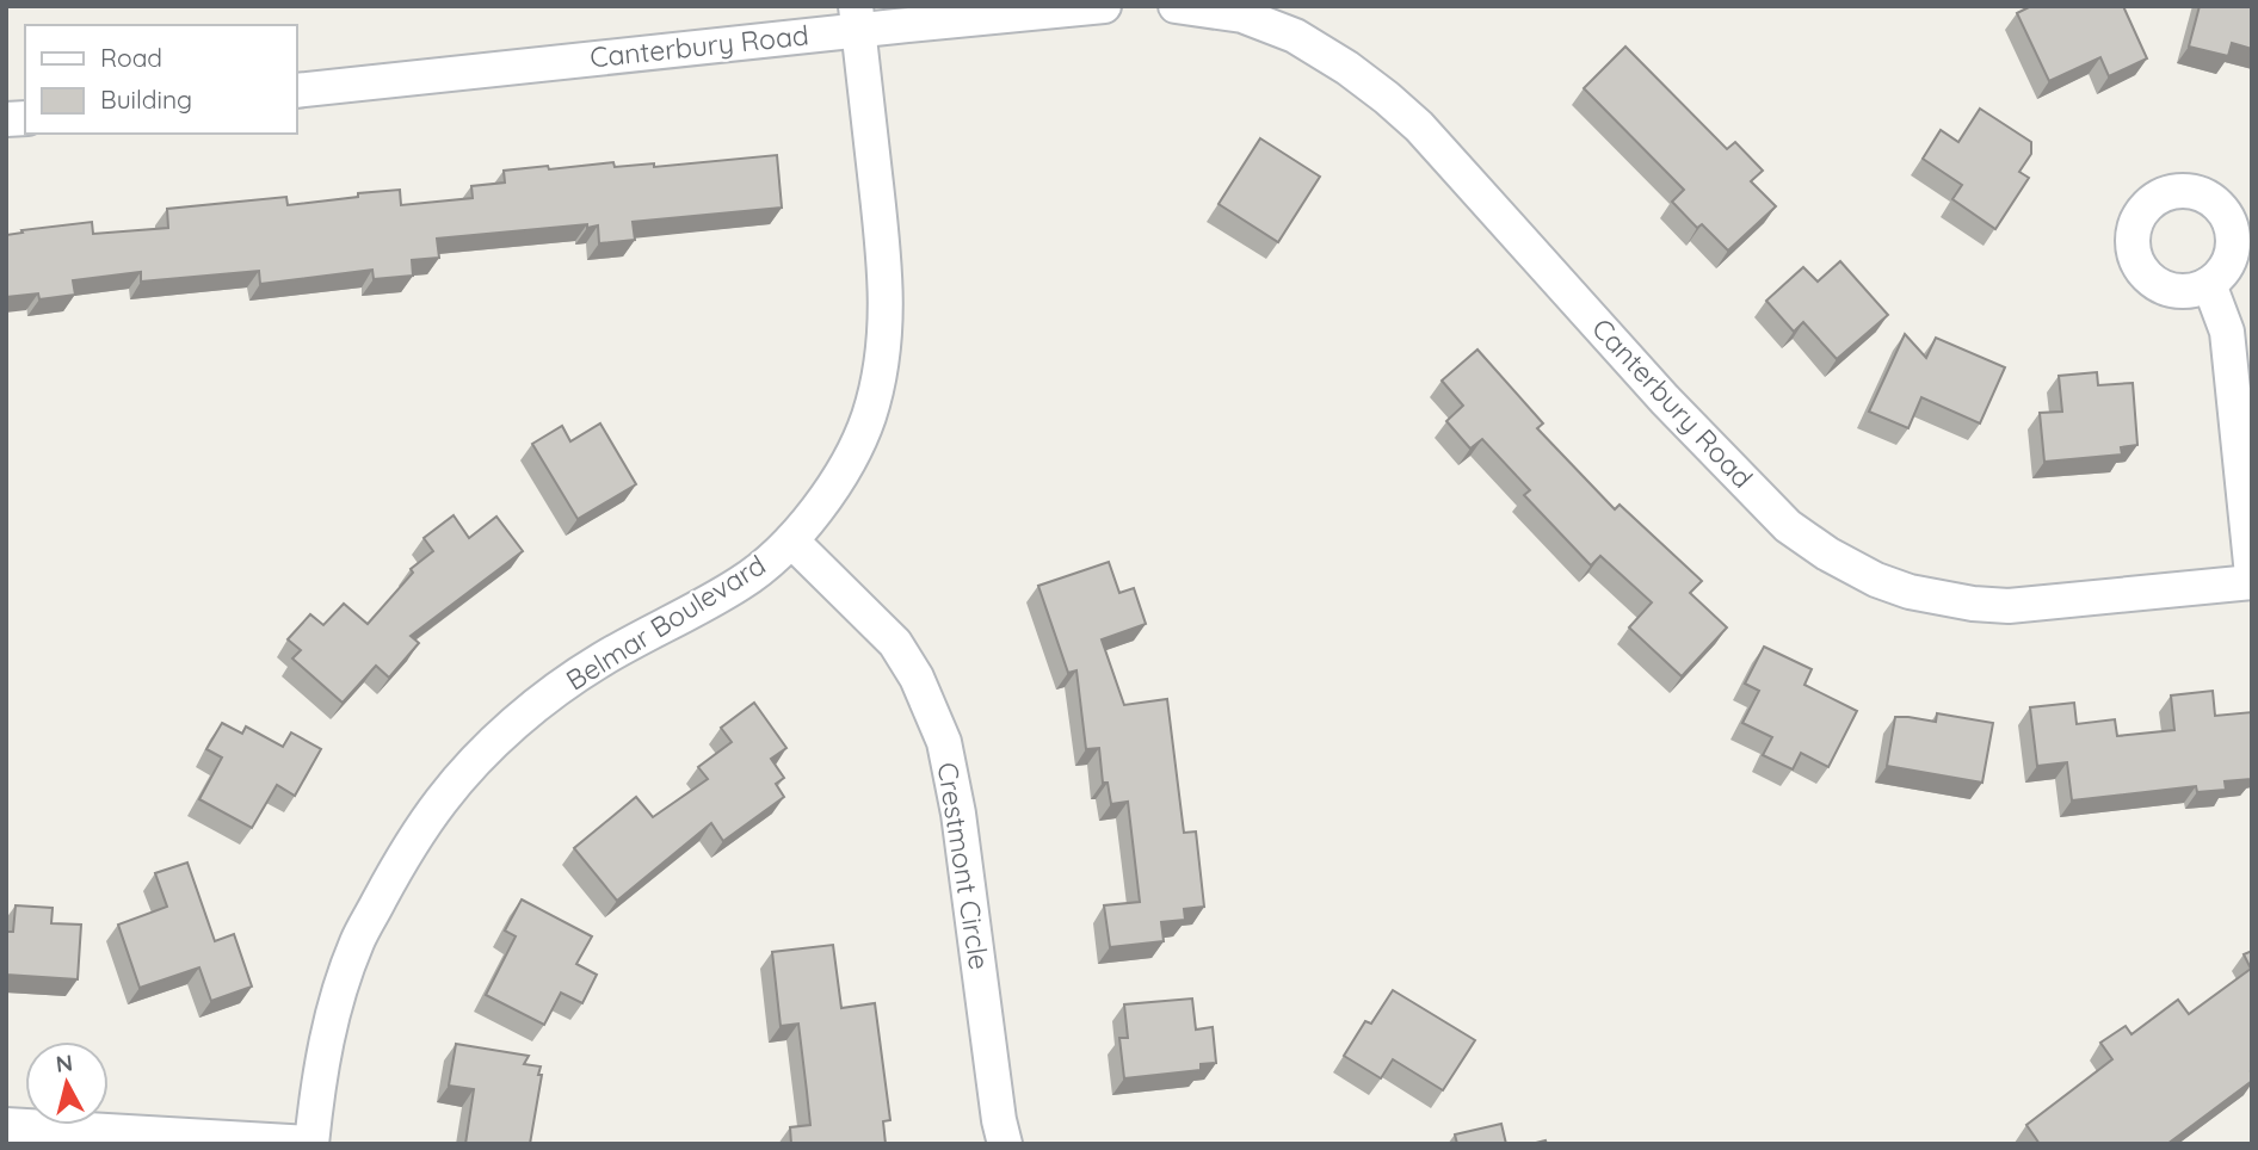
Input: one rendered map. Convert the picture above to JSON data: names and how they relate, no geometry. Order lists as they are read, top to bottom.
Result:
{
  "streets": {
    "street": ["Canterbury Road", "Belmar Boulevard", "Crestmont Circle"]
  },
  "crossings": [
    ["Canterbury Road", "Belmar Boulevard"],
    ["Belmar Boulevard", "Crestmont Circle"]
  ],
  "legend": ["Road", "Building"],
  "north": "top"
}
